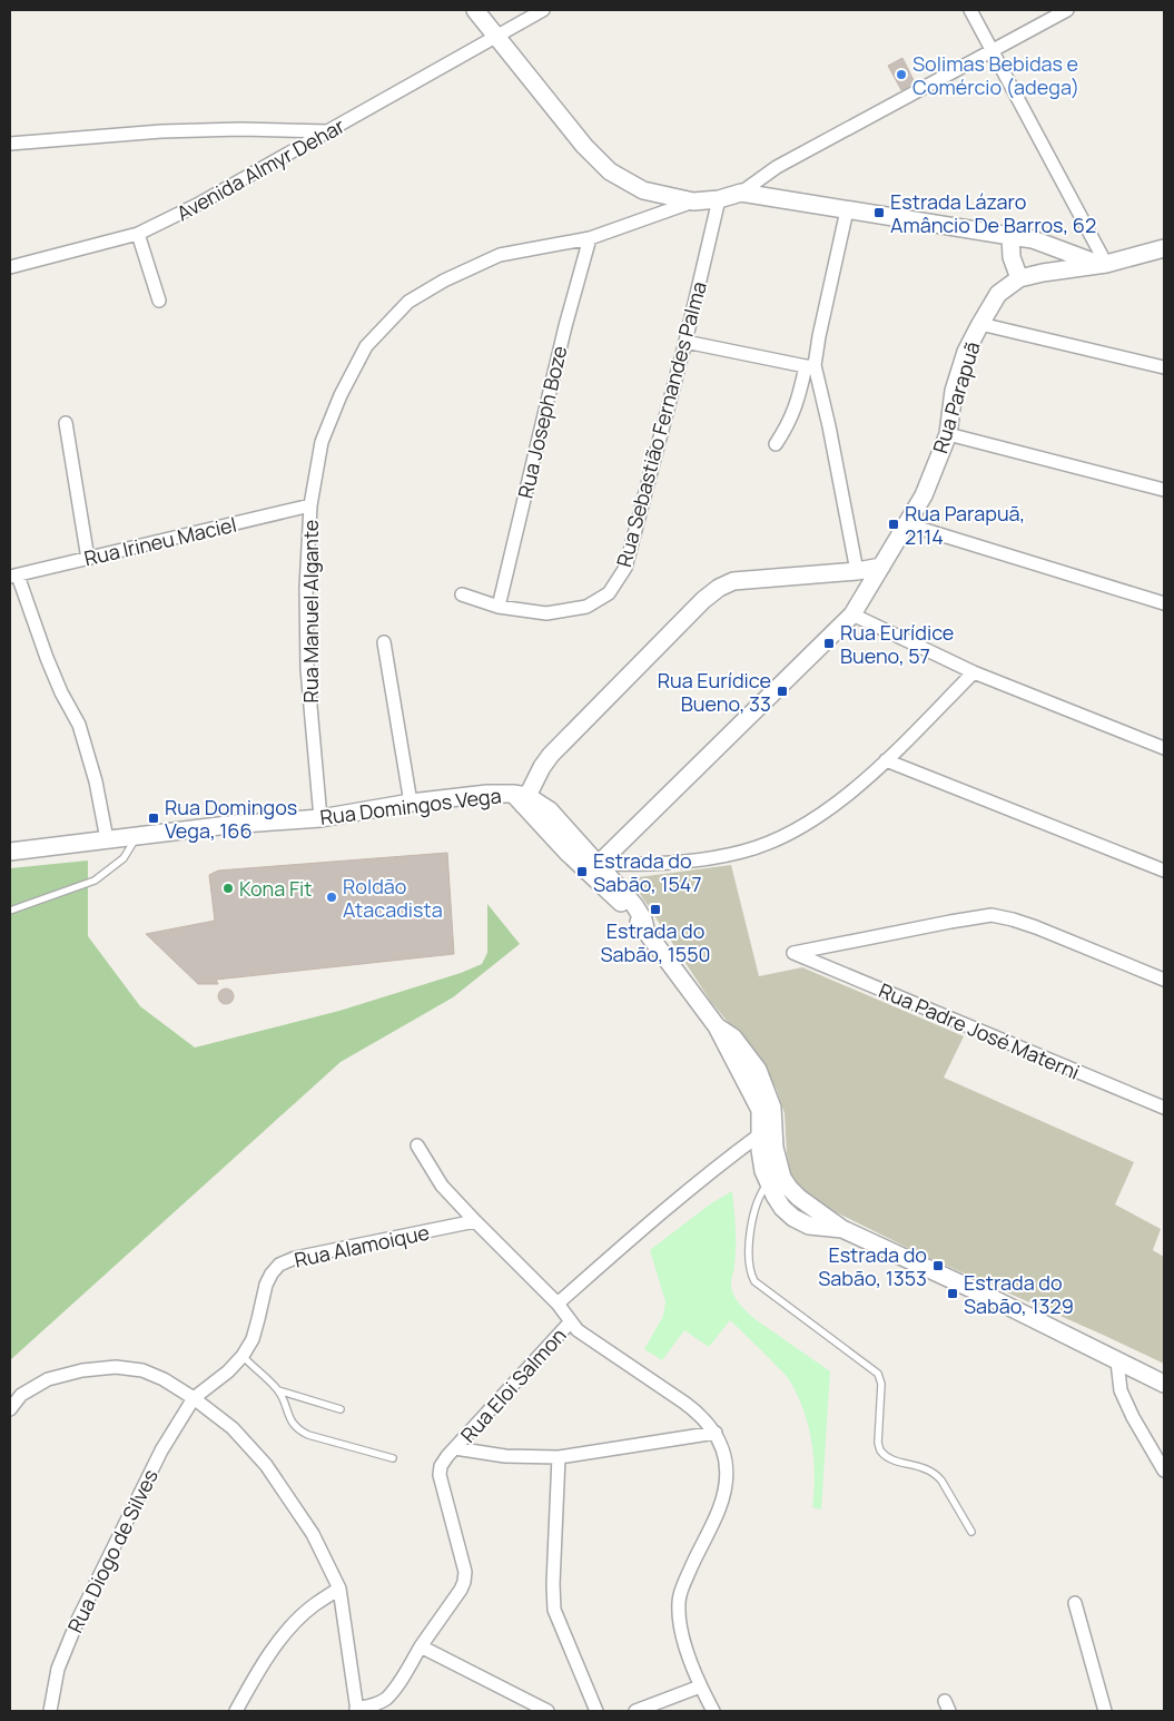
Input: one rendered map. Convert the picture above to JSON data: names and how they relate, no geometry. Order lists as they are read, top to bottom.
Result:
{
  "streets": {
    "street": [
      "Avenida Almyr Dehar",
      "Rua Parapuã",
      "Rua Joseph Boze",
      "Rua Sebastião Fernandes Palma",
      "Rua Irineu Maciel",
      "Rua Manuel Algante",
      "Rua Domingos Vega",
      "Rua Padre José Materni",
      "Rua Alamoique",
      "Rua Eloi Salmon",
      "Rua Diogo de Silves"
    ]
  },
  "crossings": [
    ["Rua Joseph Boze", "Rua Sebastião Fernandes Palma"],
    ["Rua Joseph Boze", "Rua Manuel Algante"],
    ["Rua Irineu Maciel", "Rua Manuel Algante"],
    ["Rua Manuel Algante", "Rua Domingos Vega"],
    ["Rua Alamoique", "Rua Diogo de Silves"]
  ],
  "places": {
    "other": ["Solimas Bebidas e Comércio (adega)", "Kona Fit", "Roldão Atacadista"],
    "transit": [
      "Estrada Lázaro Amâncio De Barros, 62",
      "Rua Parapuã, 2114",
      "Rua Eurídice Bueno, 57",
      "Rua Eurídice Bueno, 33",
      "Rua Domingos Vega, 166",
      "Estrada do Sabão, 1547",
      "Estrada do Sabão, 1550",
      "Estrada do Sabão, 1353",
      "Estrada do Sabão, 1329"
    ]
  }
}
